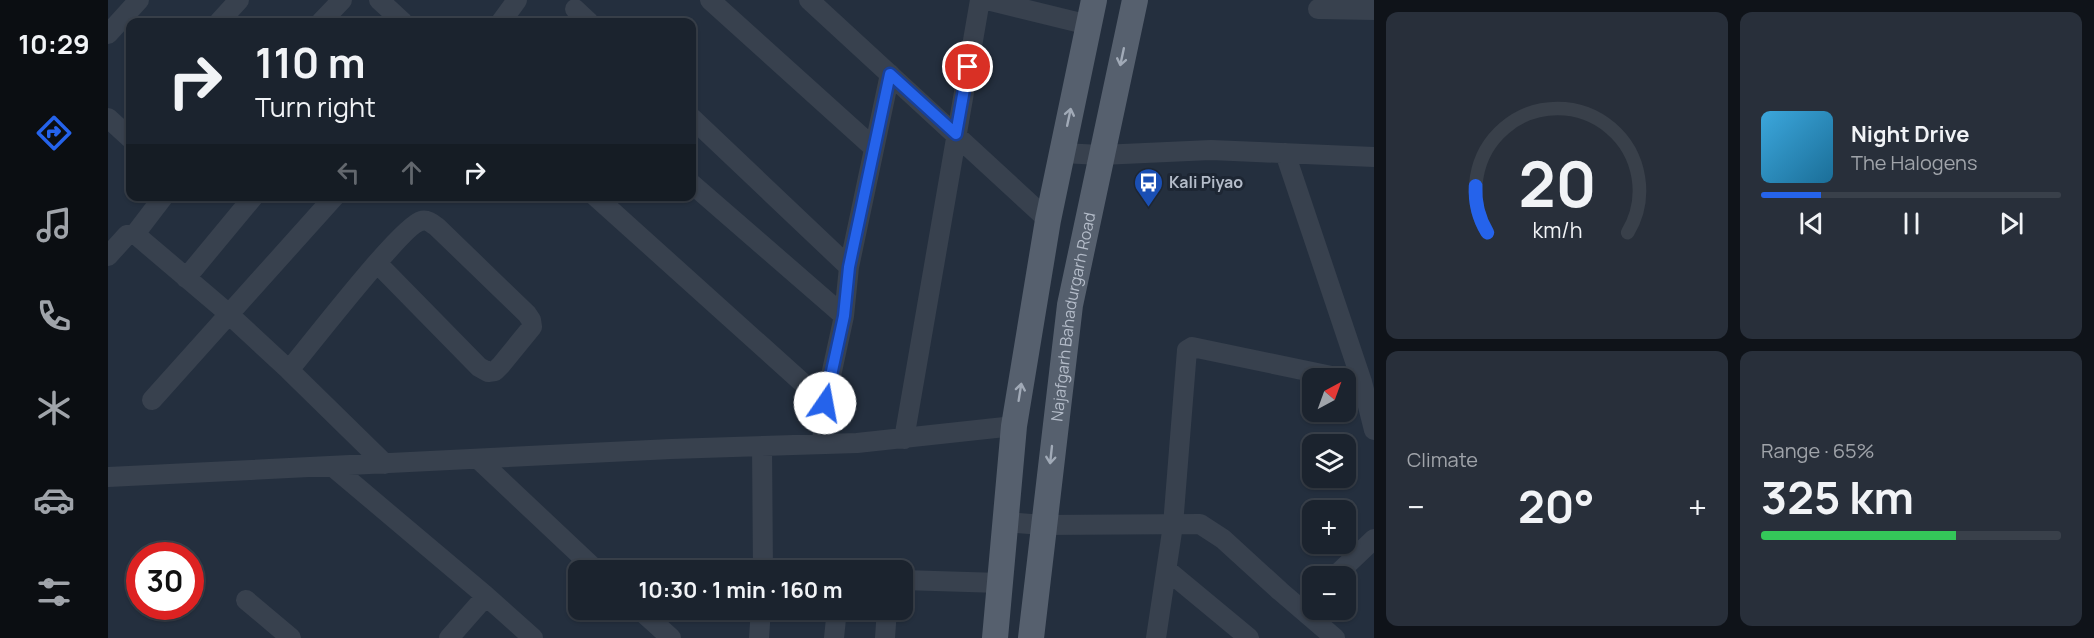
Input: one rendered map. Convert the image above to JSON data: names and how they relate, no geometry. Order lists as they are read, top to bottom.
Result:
{
  "streets": {
    "main road": ["Najafgarh Bahadurgarh Road"]
  },
  "places": {
    "bus stop": ["Kali Piyao"]
  },
  "north": "top right",
  "page": {
    "tabs": "10:29",
    "turn": ["110 m", "Turn right"],
    "song": ["Night Drive", "The Halogens"],
    "tile": [
      "Climate",
      ["Range · 65%", "325 km"]
    ],
    "map_buttons": ["+", "−"],
    "heat": ["−", "20°", "+"],
    "limit": "30",
    "trip": "10:30 · 1 min · 160 m",
    "gauge": ["20", "km/h"]
  }
}
